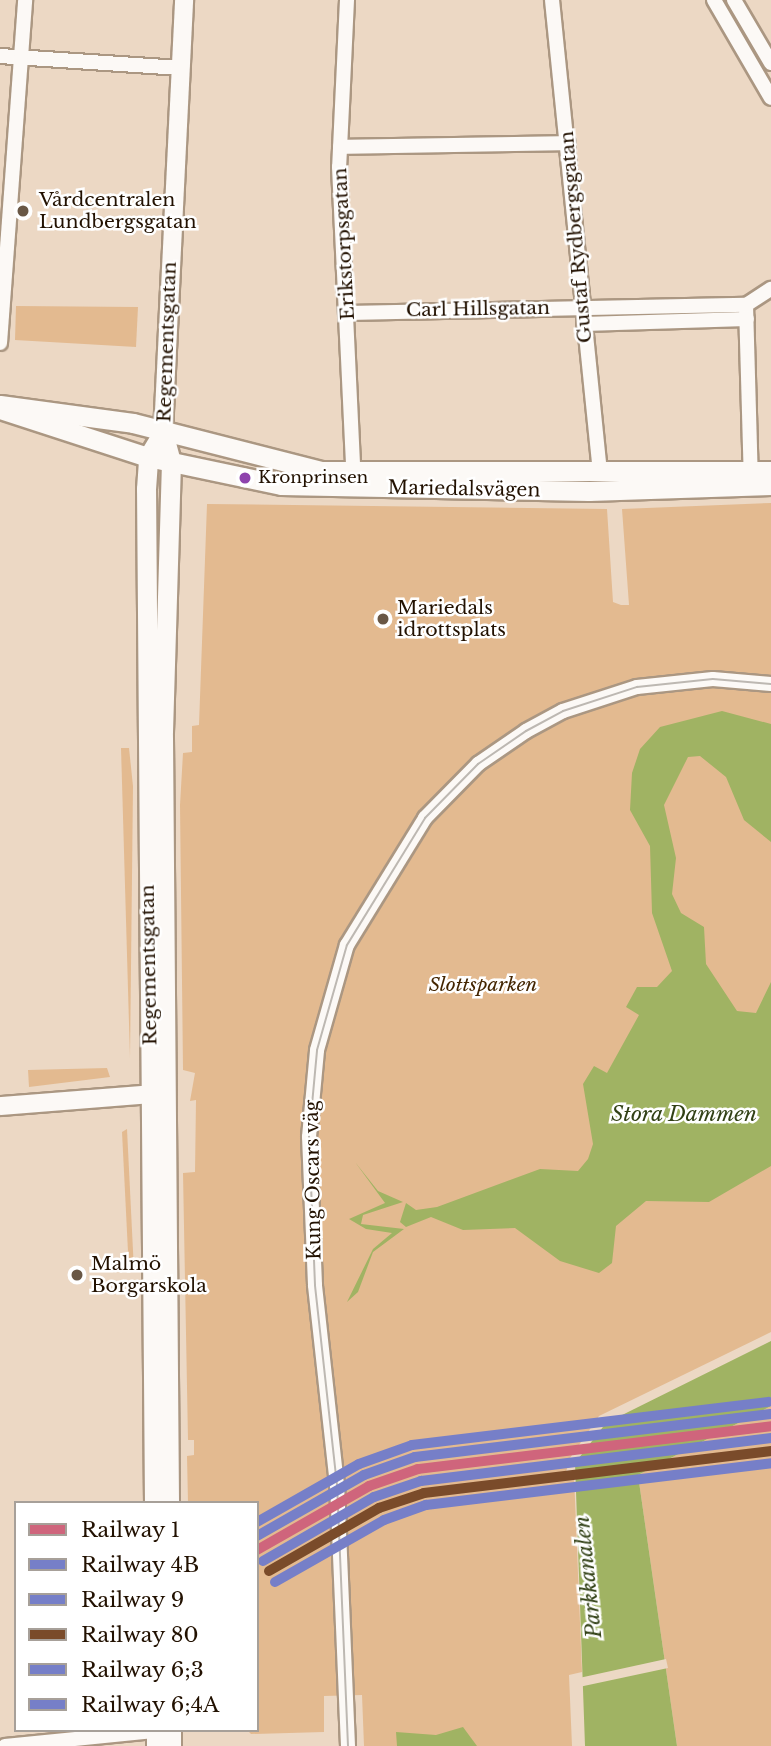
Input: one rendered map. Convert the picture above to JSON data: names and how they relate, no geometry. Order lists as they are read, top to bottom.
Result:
{
  "streets": {
    "main road": ["Regementsgatan", "Mariedalsvägen"],
    "street": [
      "Gustaf Rydbergsgatan",
      "Erikstorpsgatan",
      "Carl Hillsgatan",
      "Kung Oscars väg"
    ]
  },
  "crossings": [
    ["Gustaf Rydbergsgatan", "Carl Hillsgatan"],
    ["Gustaf Rydbergsgatan", "Mariedalsvägen"],
    ["Erikstorpsgatan", "Carl Hillsgatan"],
    ["Erikstorpsgatan", "Mariedalsvägen"],
    ["Regementsgatan", "Mariedalsvägen"]
  ],
  "water": ["Stora Dammen", "Parkkanalen"],
  "parks": ["Slottsparken"],
  "places": [
    "Vårdcentralen Lundbergsgatan",
    "Kronprinsen",
    "Mariedals idrottsplats",
    "Malmö Borgarskola"
  ],
  "lines": [
    "rail line 6;3",
    "rail line 9",
    "rail line 1",
    "rail line 4B",
    "rail line 80",
    "rail line 6;4A"
  ],
  "legend": [
    "Railway 1",
    "Railway 4B",
    "Railway 9",
    "Railway 80",
    "Railway 6;3",
    "Railway 6;4A"
  ]
}
